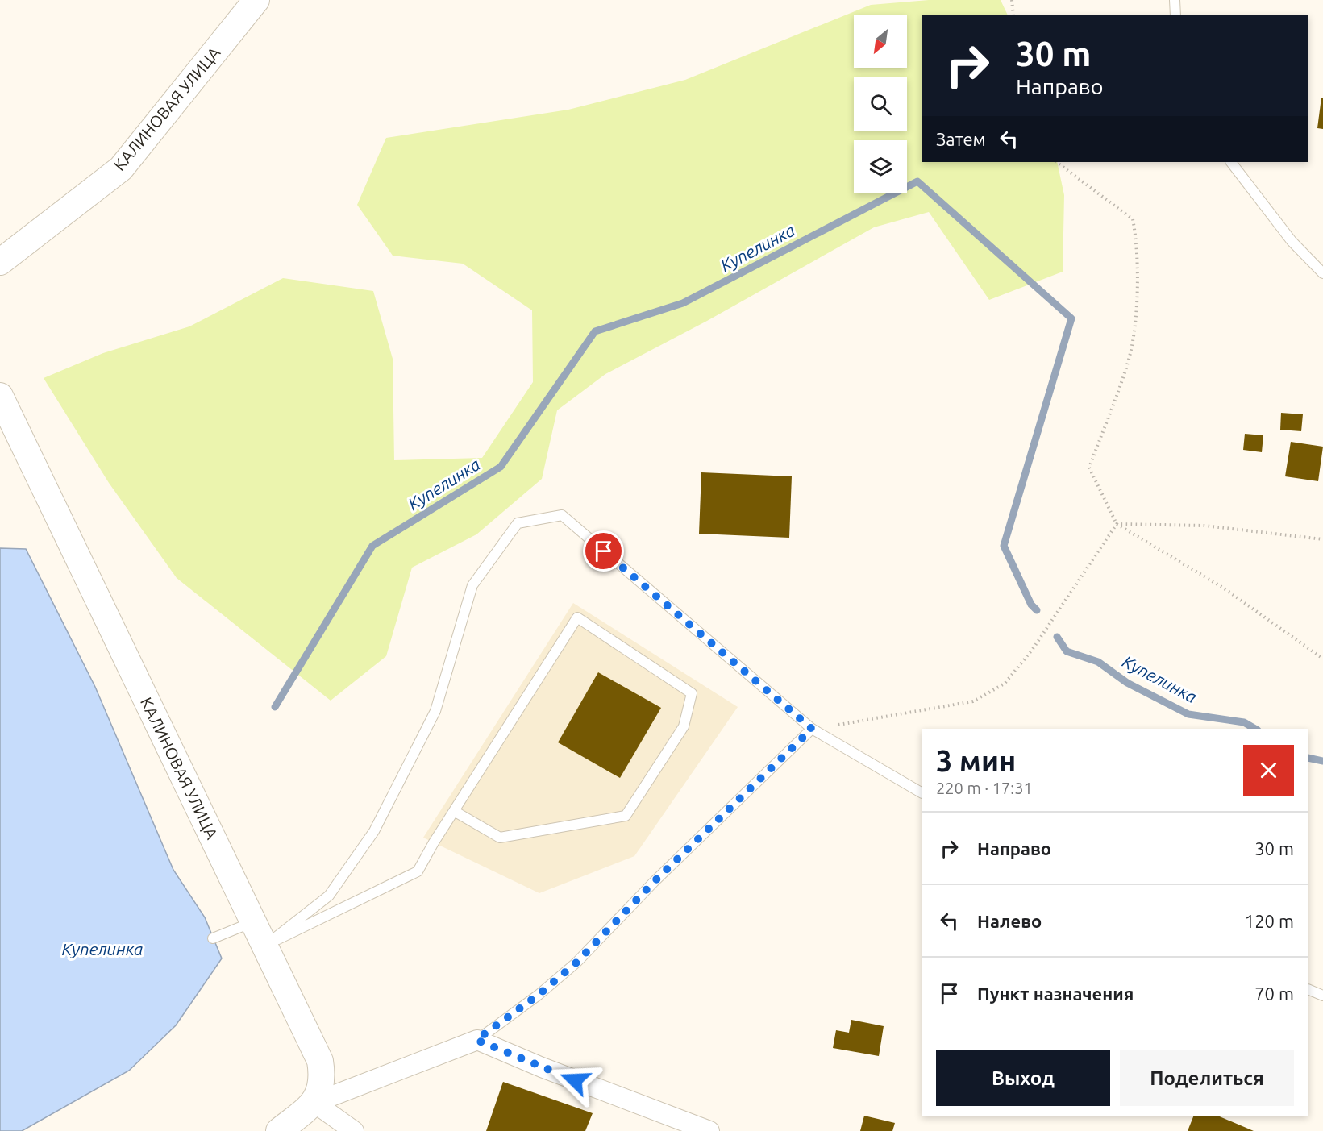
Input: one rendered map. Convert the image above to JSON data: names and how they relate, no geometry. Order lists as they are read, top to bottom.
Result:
{
  "streets": {
    "street": ["КАЛИНОВАЯ УЛИЦА"]
  },
  "water": ["Купелинка"],
  "north": "bottom left",
  "page": {
    "turn": ["30 m", "Направо"],
    "then": "Затем",
    "heading": ["3 мин", "220 m · 17:31"],
    "list": [
      {
        "name": "Направо",
        "value": "30 m"
      },
      {
        "name": "Налево",
        "value": "120 m"
      },
      {
        "name": "Пункт назначения",
        "value": "70 m"
      }
    ],
    "buttons": ["Выход", "Поделиться"]
  }
}
